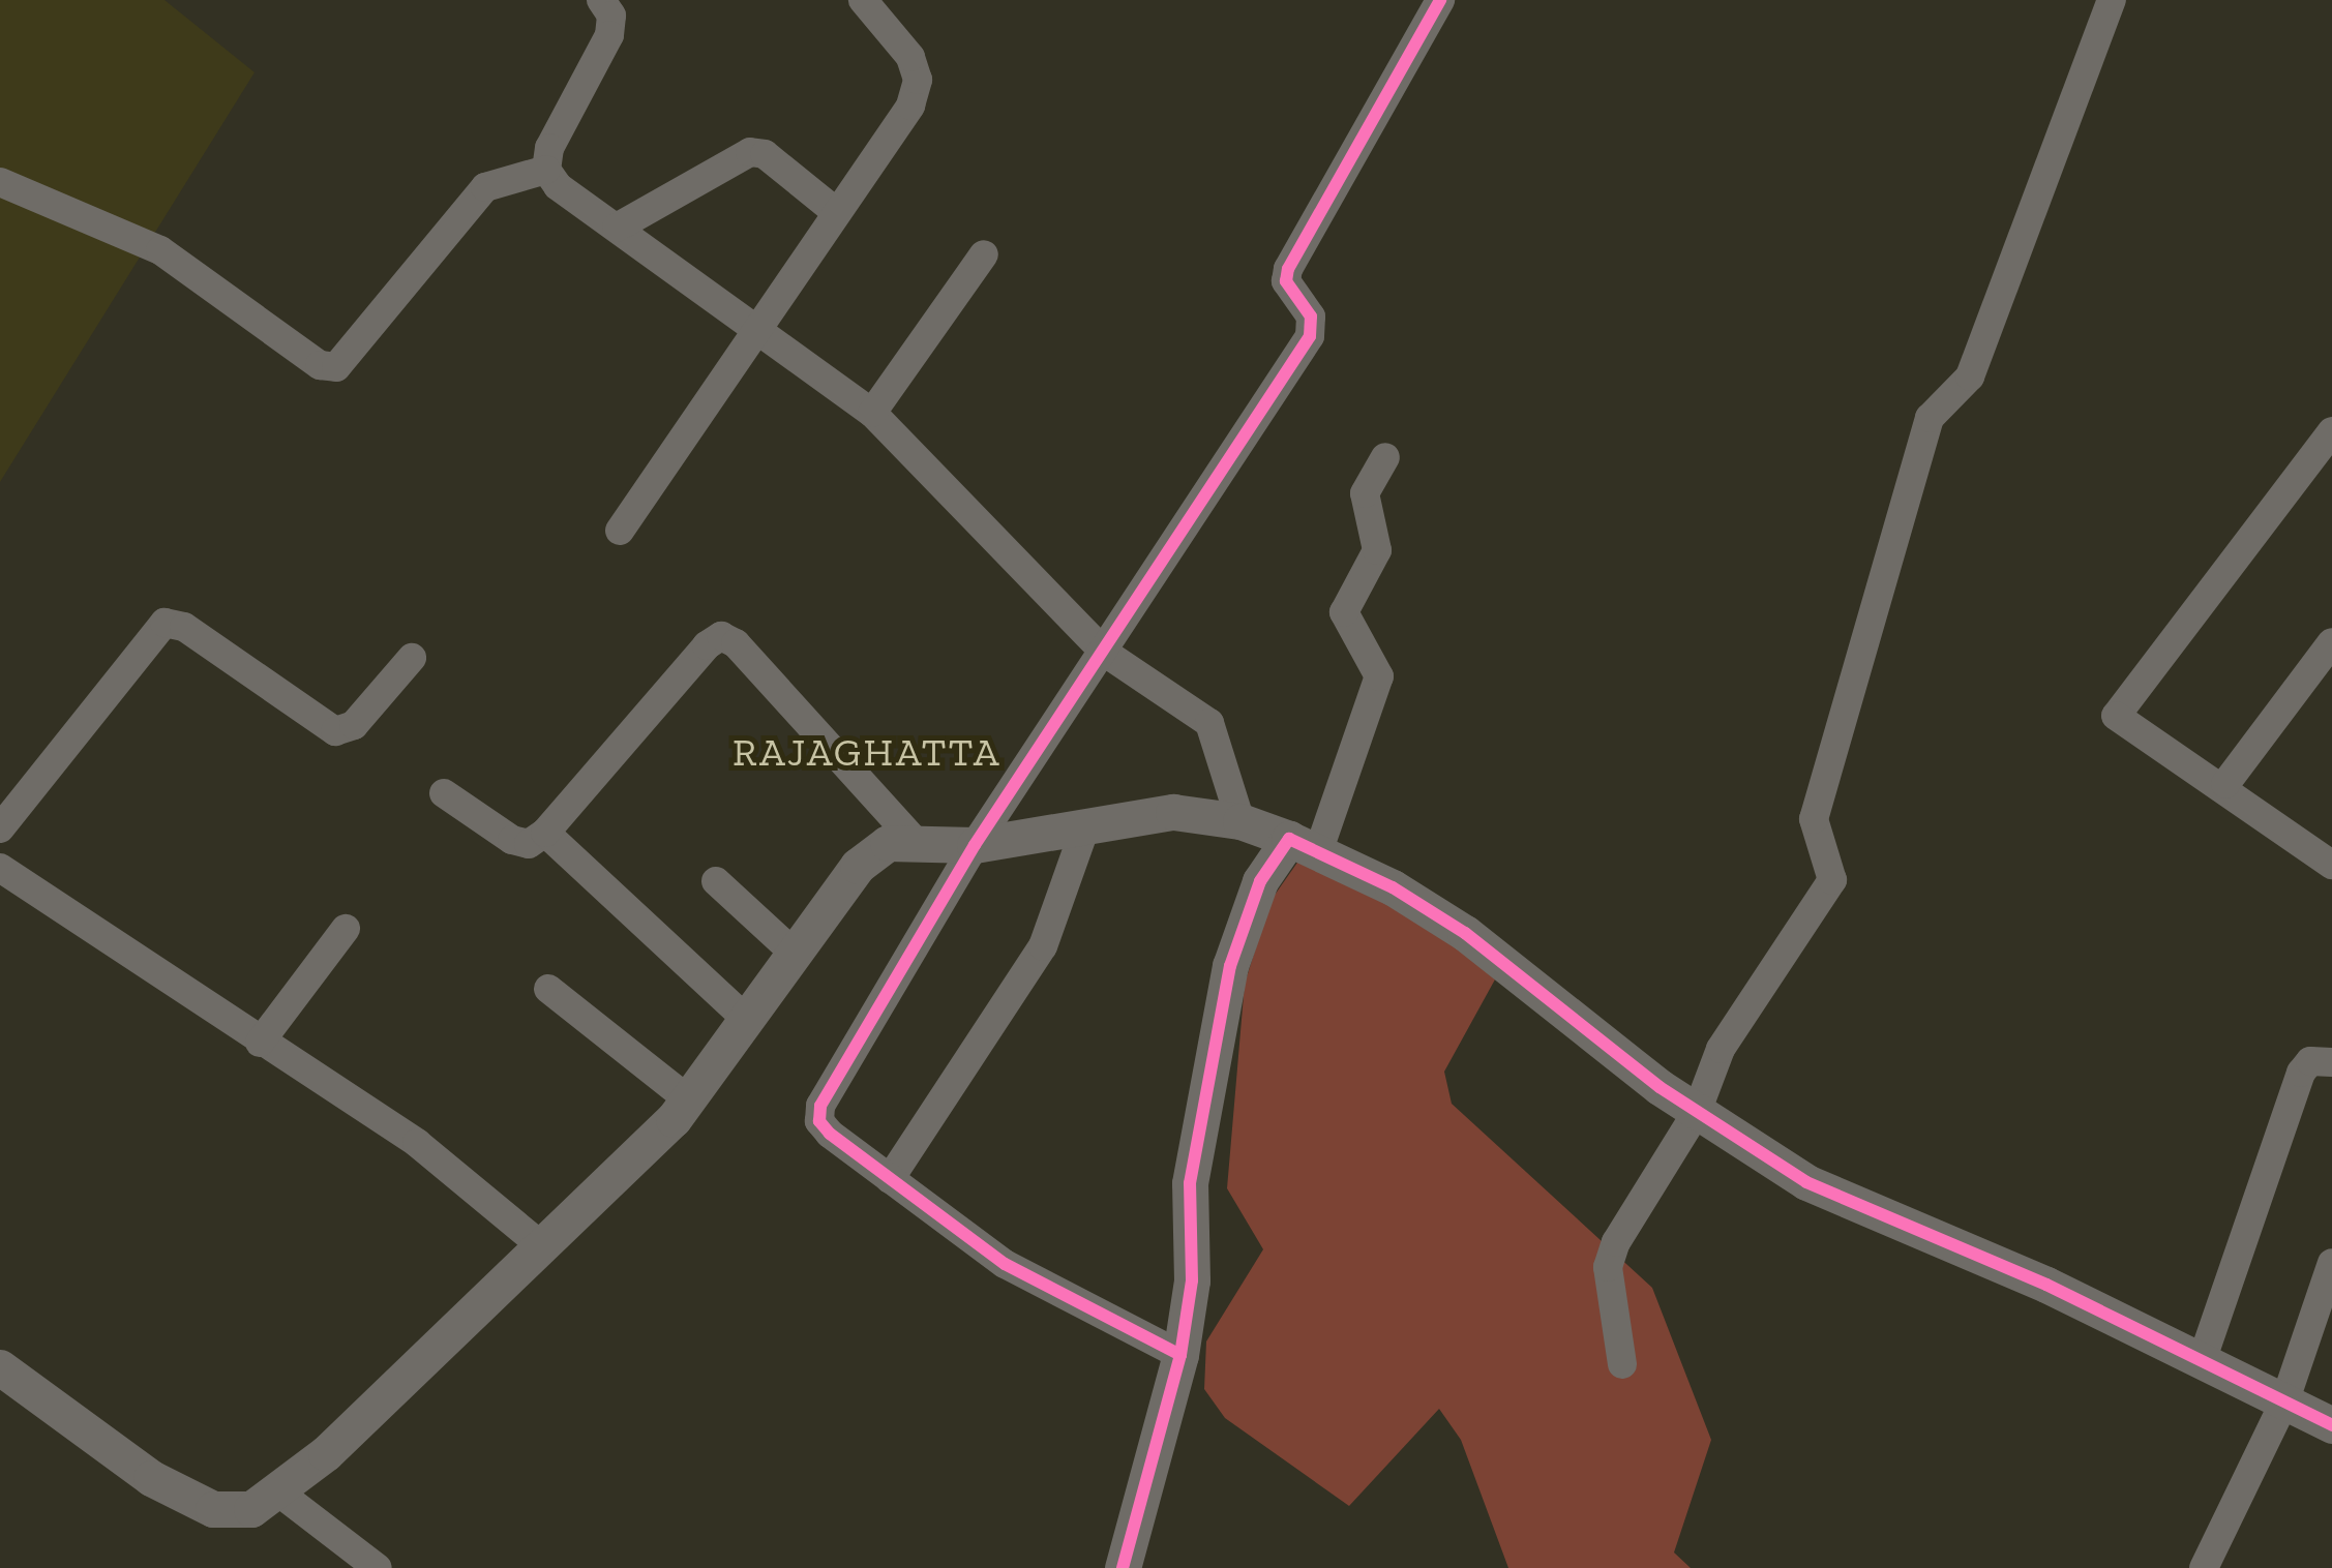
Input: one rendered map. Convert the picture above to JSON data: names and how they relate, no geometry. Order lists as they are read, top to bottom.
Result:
{
  "districts": ["RAJAGHATTA"]
}
